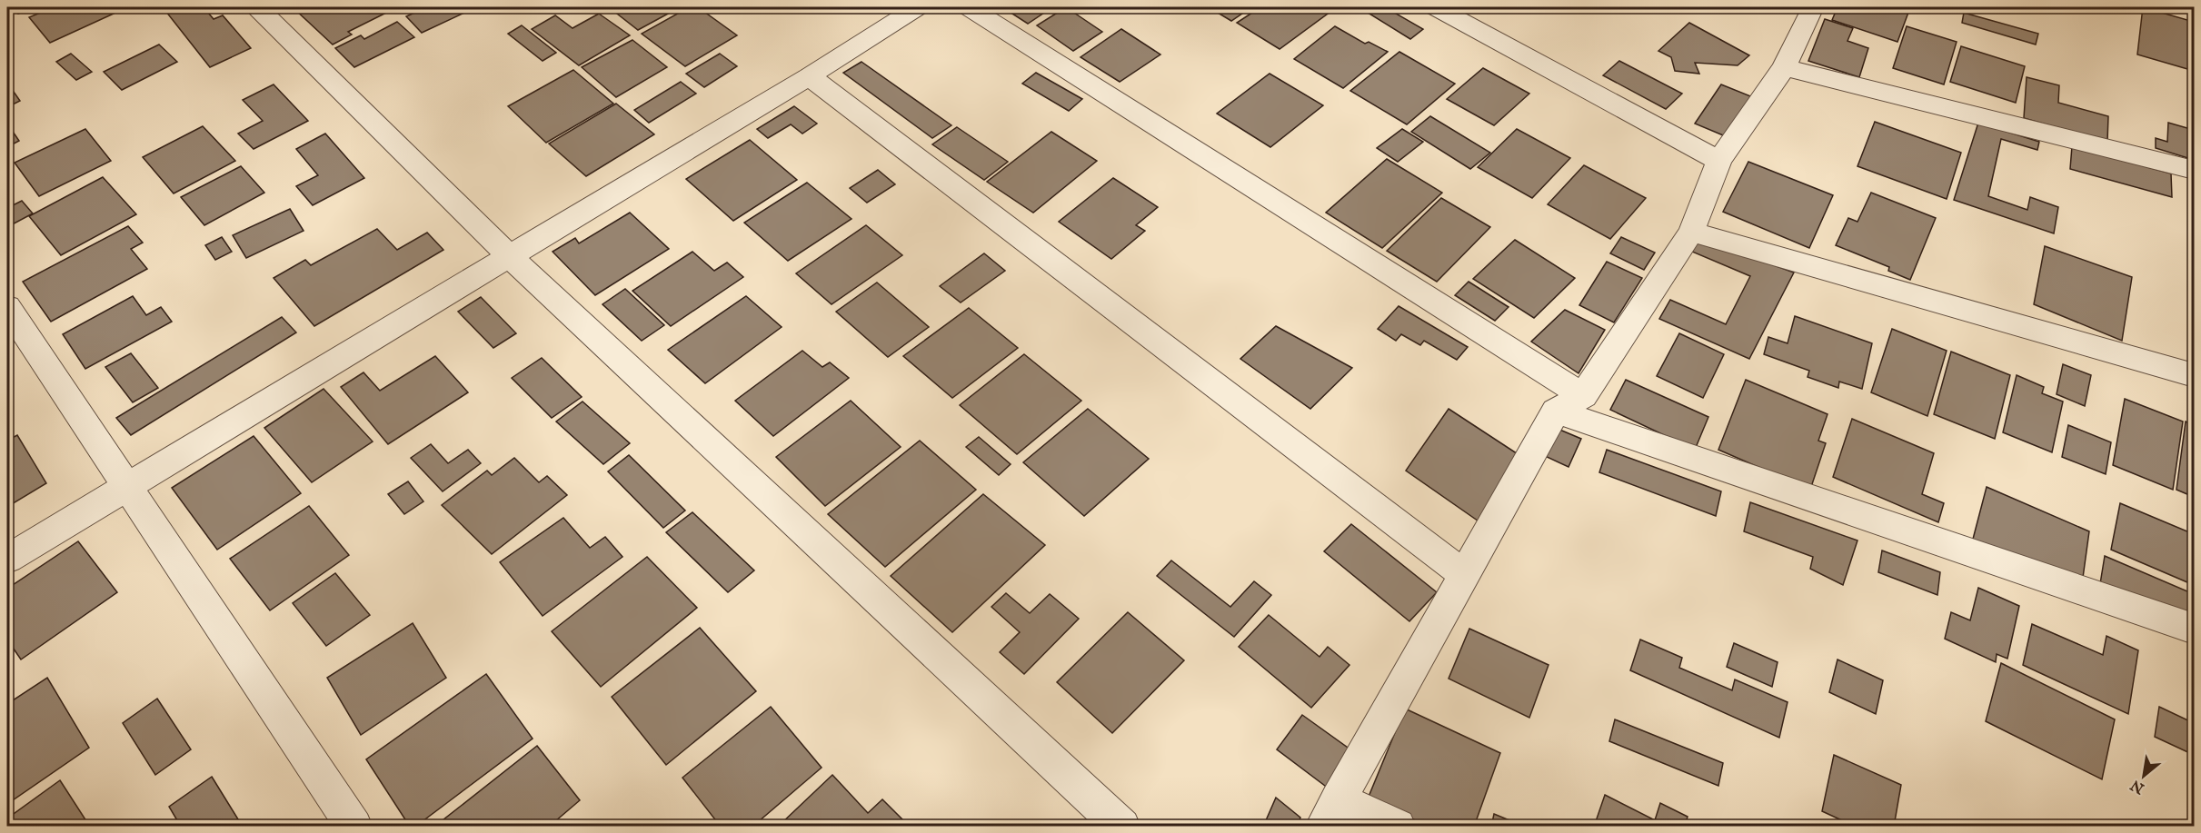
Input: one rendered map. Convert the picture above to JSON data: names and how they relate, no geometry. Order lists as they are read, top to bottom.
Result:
{
  "north": "bottom left"
}
